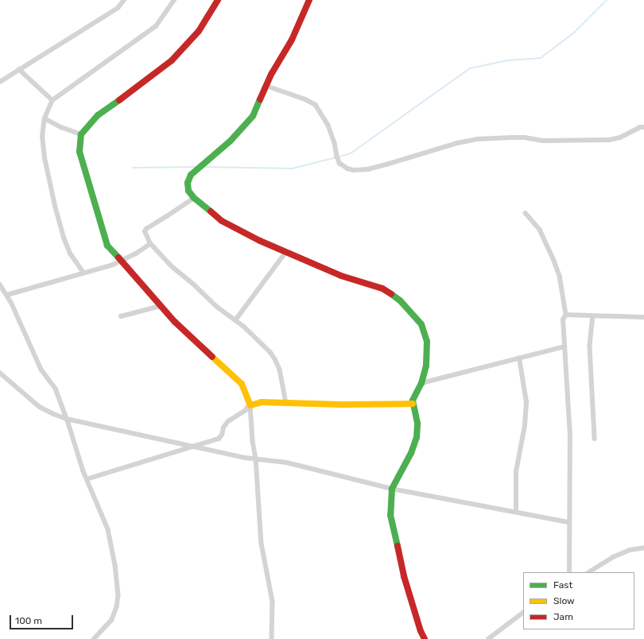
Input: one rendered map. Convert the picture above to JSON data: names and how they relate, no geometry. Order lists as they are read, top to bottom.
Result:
{
  "legend": ["Fast", "Slow", "Jam"],
  "scale_bar": "100 m"
}
